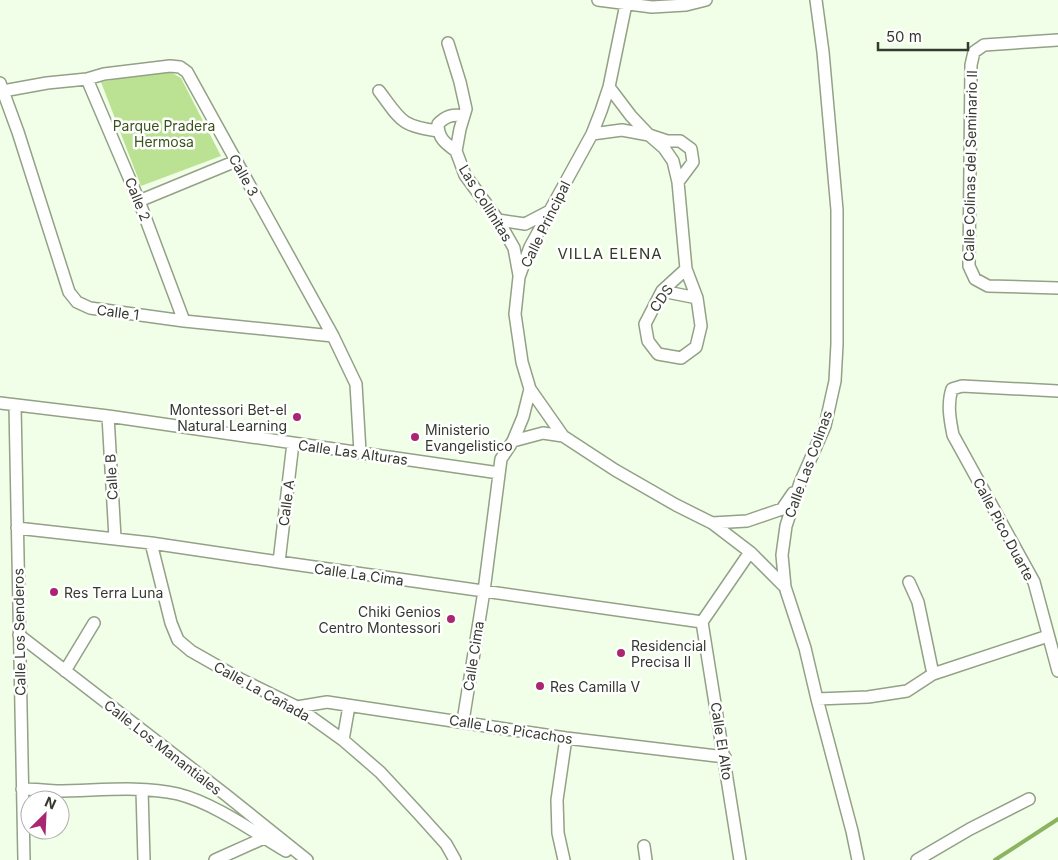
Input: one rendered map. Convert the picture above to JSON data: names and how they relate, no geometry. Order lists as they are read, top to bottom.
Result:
{
  "streets": {
    "street": [
      "Calle Colinas del Seminario II",
      "Calle 3",
      "Calle 2",
      "Las Collinitas",
      "Calle Principal",
      "CDS",
      "Calle 1",
      "Calle Las Alturas",
      "Calle Las Colinas",
      "Calle B",
      "Calle A",
      "Calle Pico Duarte",
      "Calle La Cima",
      "Calle Los Senderos",
      "Calle Cima",
      "Calle La Cañada",
      "Calle Los Picachos",
      "Calle El Alto",
      "Calle Los Manantiales"
    ]
  },
  "crossings": [
    ["Calle 3", "Calle 2"],
    ["Calle 3", "Calle 1"],
    ["Calle 3", "Calle Las Alturas"],
    ["Calle 2", "Calle 1"],
    ["Las Collinitas", "Calle Principal"],
    ["Calle Principal", "CDS"],
    ["Calle Principal", "Calle Las Colinas"],
    ["Calle Principal", "Calle Cima"],
    ["Calle Las Alturas", "Calle B"],
    ["Calle Las Alturas", "Calle A"],
    ["Calle Las Alturas", "Calle Los Senderos"],
    ["Calle Las Alturas", "Calle Cima"],
    ["Calle B", "Calle La Cima"],
    ["Calle A", "Calle La Cima"],
    ["Calle La Cima", "Calle Los Senderos"],
    ["Calle La Cima", "Calle Cima"],
    ["Calle La Cima", "Calle La Cañada"],
    ["Calle La Cima", "Calle El Alto"],
    ["Calle Los Senderos", "Calle Los Manantiales"],
    ["Calle Cima", "Calle Los Picachos"],
    ["Calle La Cañada", "Calle Los Picachos"],
    ["Calle Los Picachos", "Calle El Alto"]
  ],
  "districts": ["VILLA ELENA"],
  "parks": ["Parque Pradera Hermosa"],
  "places": [
    "Montessori Bet-el Natural Learning",
    "Ministerio Evangelistico",
    "Res Terra Luna",
    "Chiki Genios Centro Montessori",
    "Residencial Precisa II",
    "Res Camilla V"
  ],
  "scale_bar": "50 m",
  "north": "top right"
}
